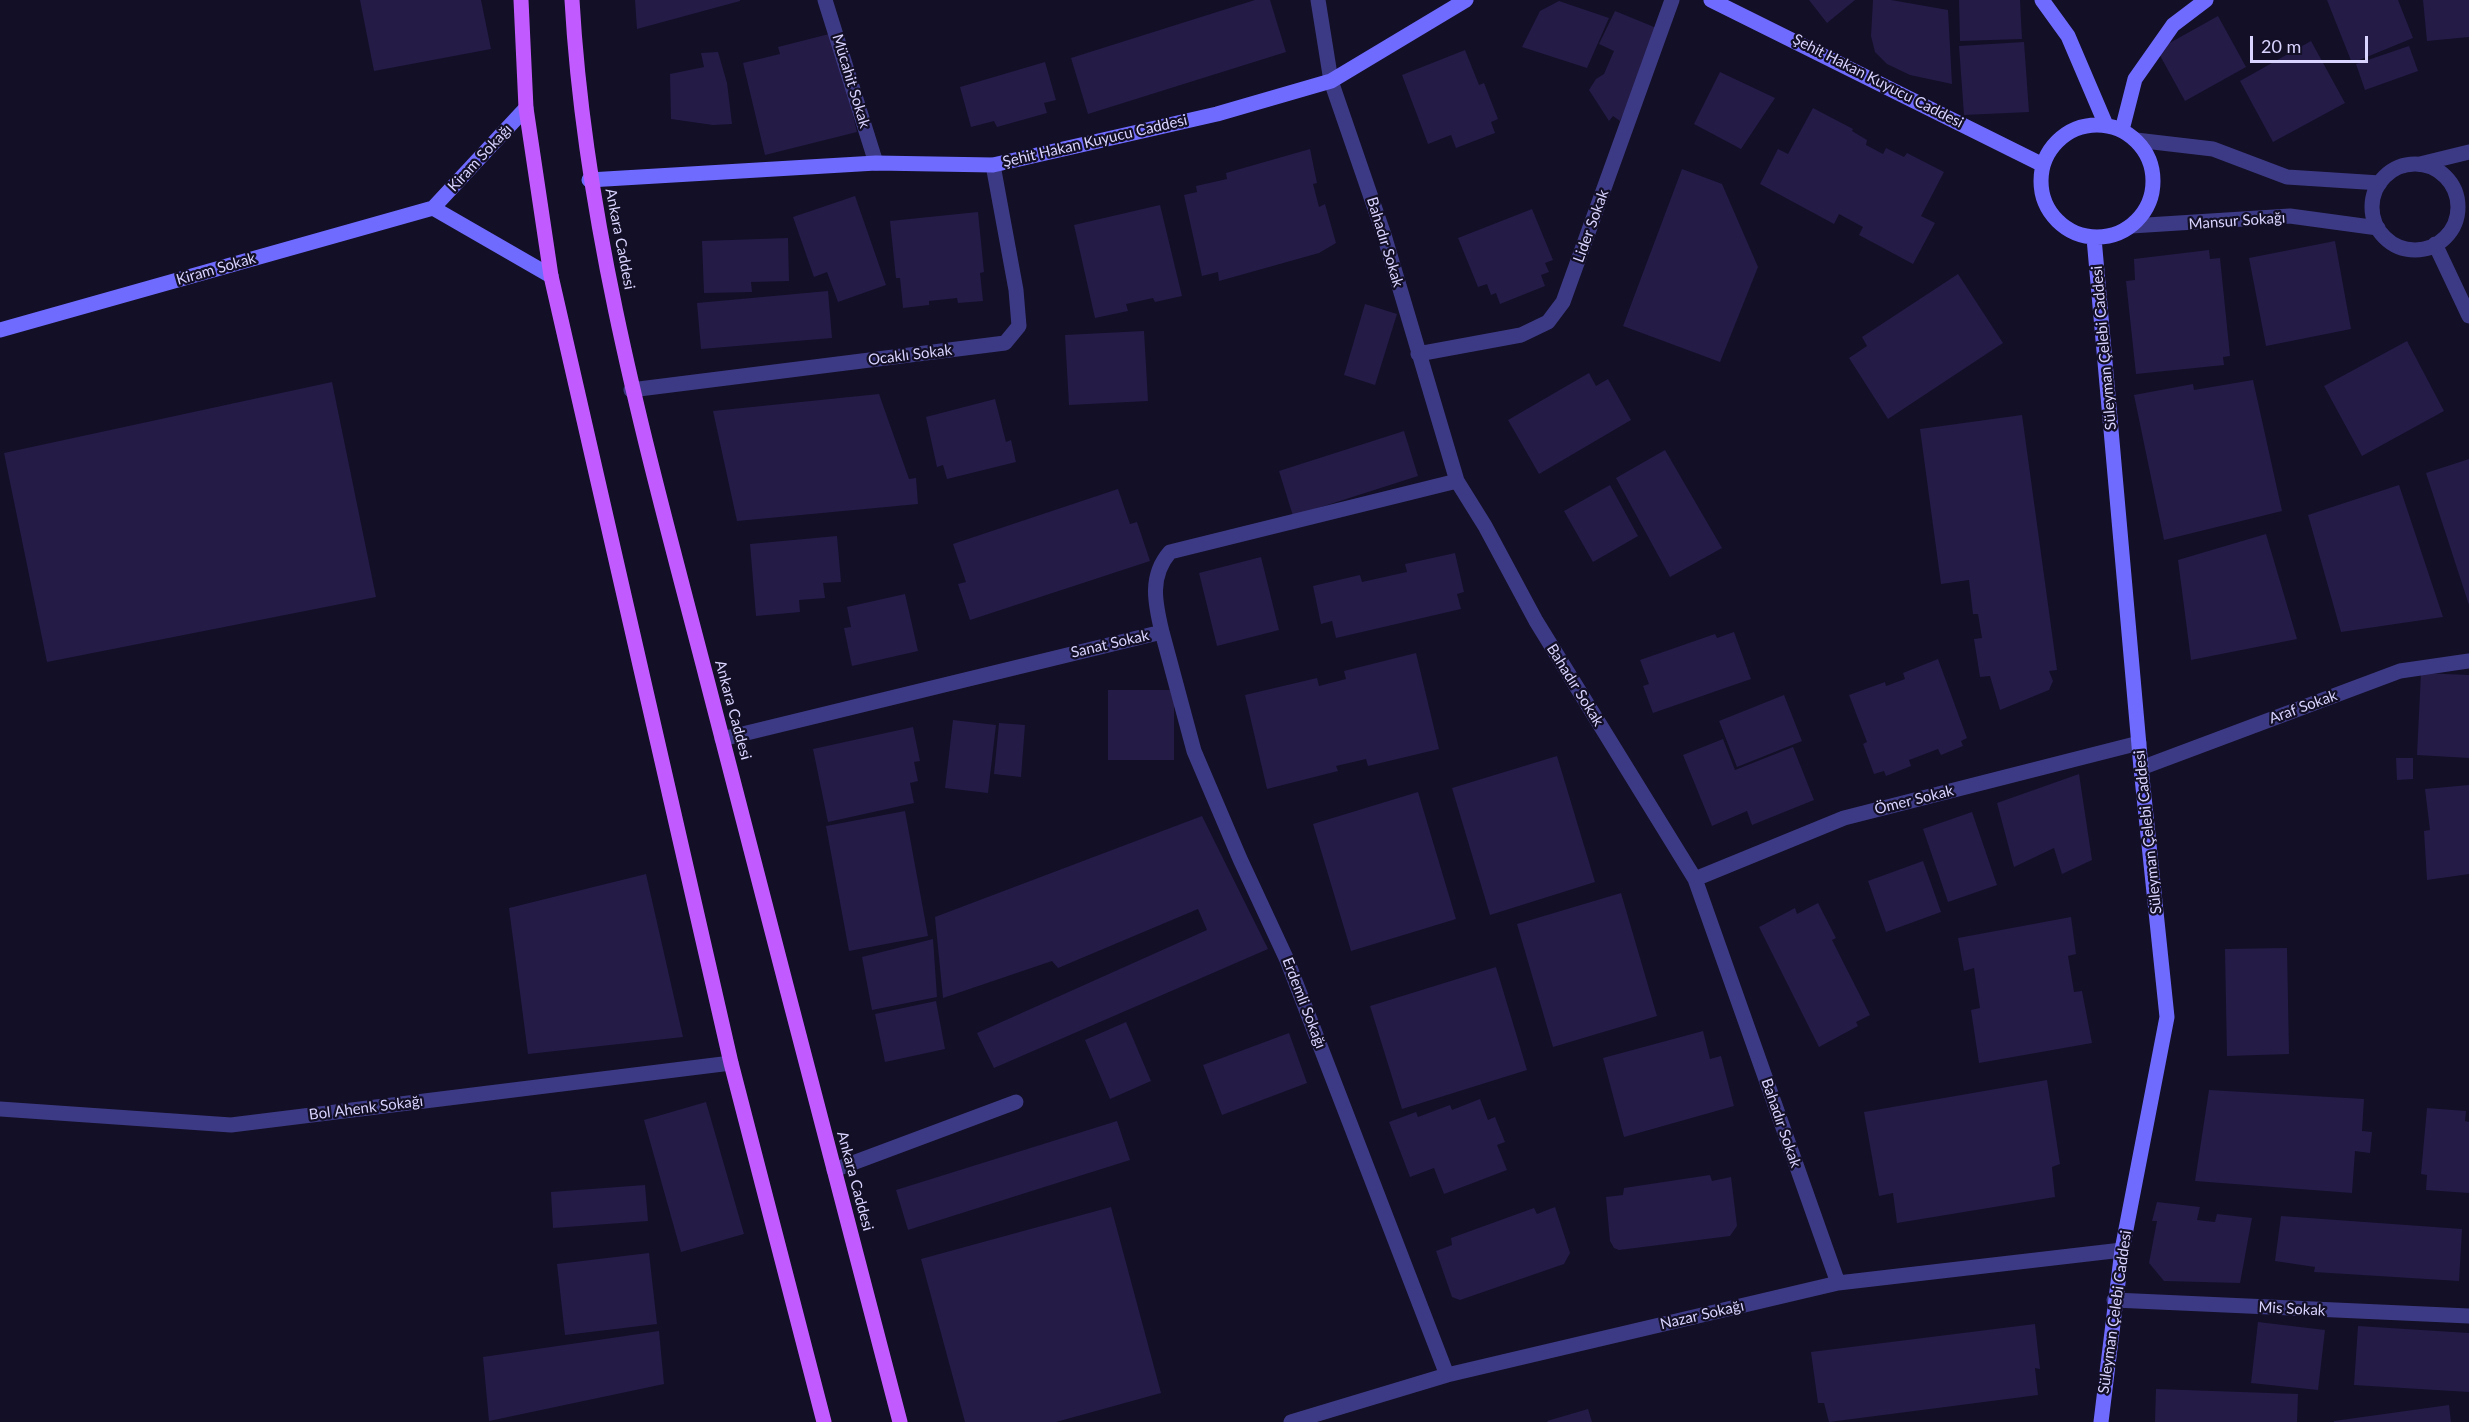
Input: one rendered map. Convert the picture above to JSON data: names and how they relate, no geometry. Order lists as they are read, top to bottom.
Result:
{
  "streets": {
    "main road": ["Ankara Caddesi"],
    "street": [
      "Mücahit Sokak",
      "Şehit Hakan Kuyucu Caddesi",
      "Kiram Sokağı",
      "Mansur Sokağı",
      "Lider Sokak",
      "Bahadır Sokak",
      "Kiram Sokak",
      "Süleyman Çelebi Caddesi",
      "Ocaklı Sokak",
      "Sanat Sokak",
      "Araf Sokak",
      "Ömer Sokak",
      "Erdemli Sokağı",
      "Bol Ahenk Sokağı",
      "Mis Sokak",
      "Nazar Sokağı"
    ]
  },
  "crossings": [
    ["Mücahit Sokak", "Şehit Hakan Kuyucu Caddesi"],
    ["Şehit Hakan Kuyucu Caddesi", "Mansur Sokağı"],
    ["Şehit Hakan Kuyucu Caddesi", "Ankara Caddesi"],
    ["Şehit Hakan Kuyucu Caddesi", "Bahadır Sokak"],
    ["Şehit Hakan Kuyucu Caddesi", "Süleyman Çelebi Caddesi"],
    ["Şehit Hakan Kuyucu Caddesi", "Ocaklı Sokak"],
    ["Kiram Sokağı", "Kiram Sokak"],
    ["Mansur Sokağı", "Süleyman Çelebi Caddesi"],
    ["Lider Sokak", "Bahadır Sokak"],
    ["Ankara Caddesi", "Ocaklı Sokak"],
    ["Ankara Caddesi", "Sanat Sokak"],
    ["Bahadır Sokak", "Sanat Sokak"],
    ["Bahadır Sokak", "Ömer Sokak"],
    ["Bahadır Sokak", "Nazar Sokağı"],
    ["Süleyman Çelebi Caddesi", "Araf Sokak"],
    ["Süleyman Çelebi Caddesi", "Ömer Sokak"],
    ["Süleyman Çelebi Caddesi", "Mis Sokak"],
    ["Süleyman Çelebi Caddesi", "Nazar Sokağı"],
    ["Sanat Sokak", "Erdemli Sokağı"],
    ["Erdemli Sokağı", "Nazar Sokağı"]
  ],
  "scale_bar": "20 m"
}
